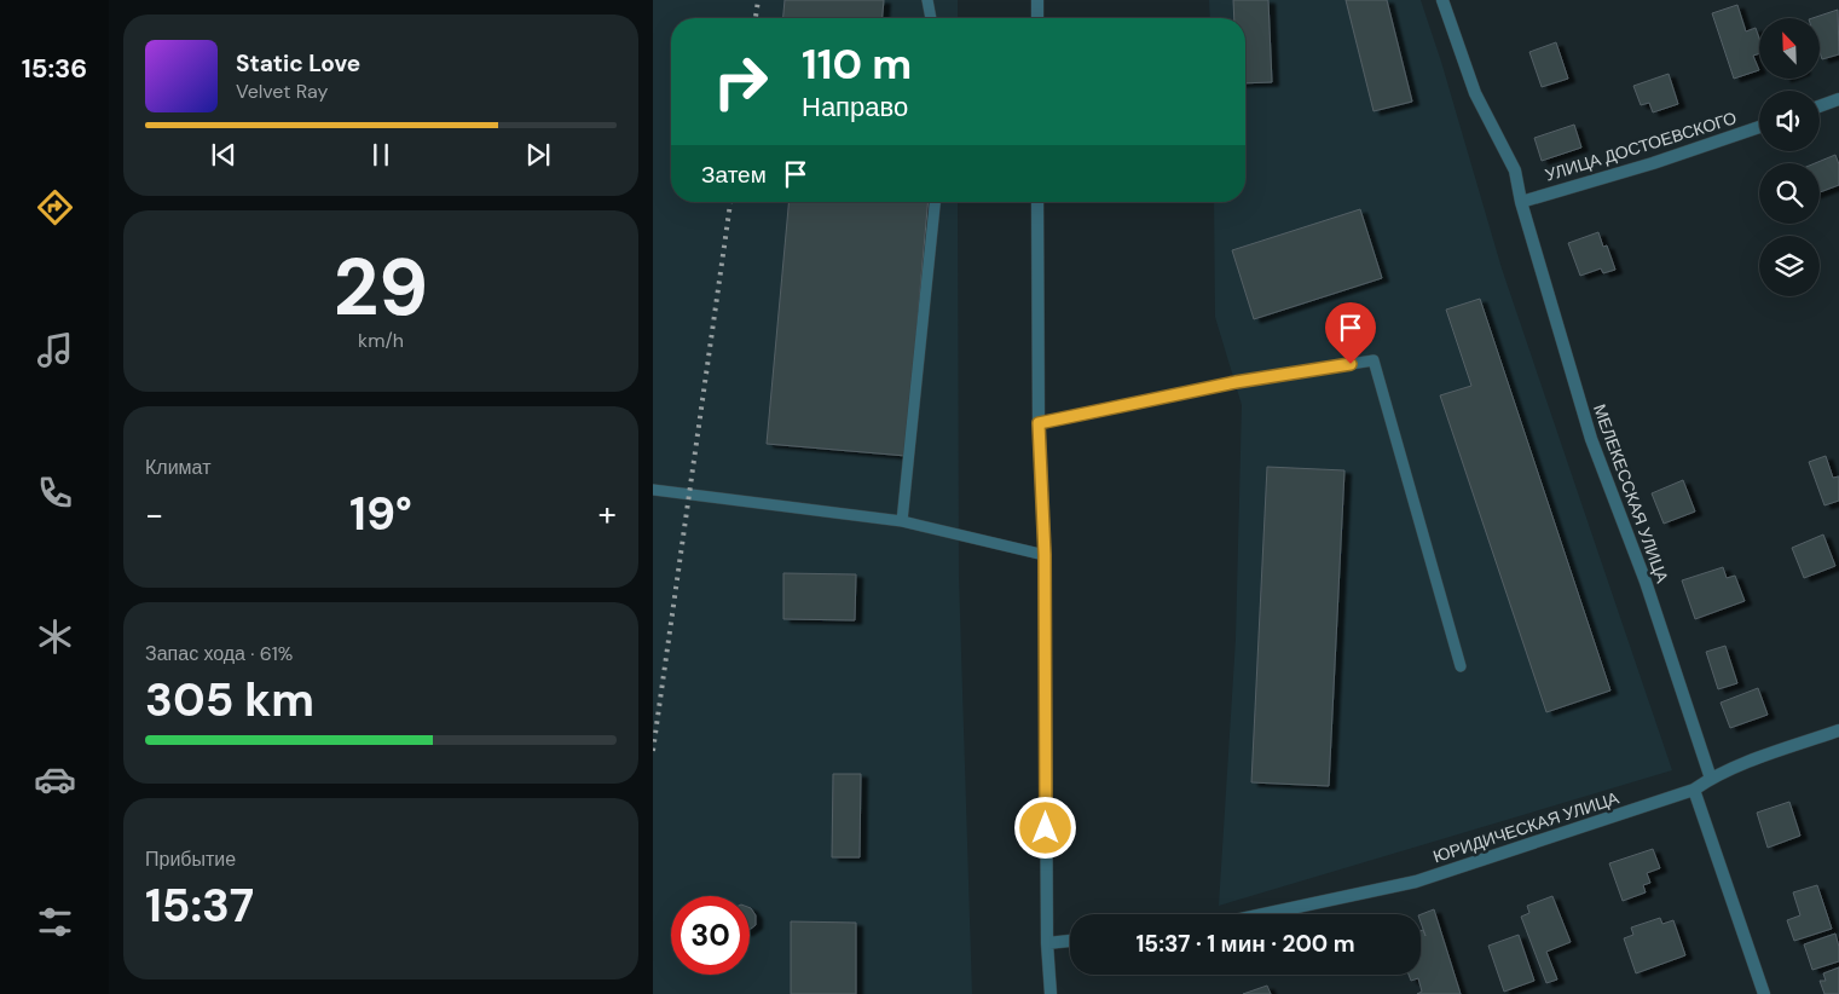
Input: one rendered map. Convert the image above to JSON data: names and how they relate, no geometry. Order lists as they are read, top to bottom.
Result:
{
  "streets": {
    "street": ["УЛИЦА ДОСТОЕВСКОГО", "МЕЛЕКЕССКАЯ УЛИЦА", "ЮРИДИЧЕСКАЯ УЛИЦА"]
  },
  "crossings": [
    ["УЛИЦА ДОСТОЕВСКОГО", "МЕЛЕКЕССКАЯ УЛИЦА"],
    ["МЕЛЕКЕССКАЯ УЛИЦА", "ЮРИДИЧЕСКАЯ УЛИЦА"]
  ],
  "north": "top left",
  "page": {
    "tabs": "15:36",
    "turn": ["110 m", "Направо"],
    "song": ["Static Love", "Velvet Ray"],
    "then": "Затем",
    "tile": [
      ["29", "km/h"],
      "Климат",
      ["Запас хода · 61%", "305 km"],
      ["Прибытие", "15:37"]
    ],
    "heat": ["−", "19°", "+"],
    "limit": "30",
    "trip": "15:37 · 1 мин · 200 m"
  }
}
